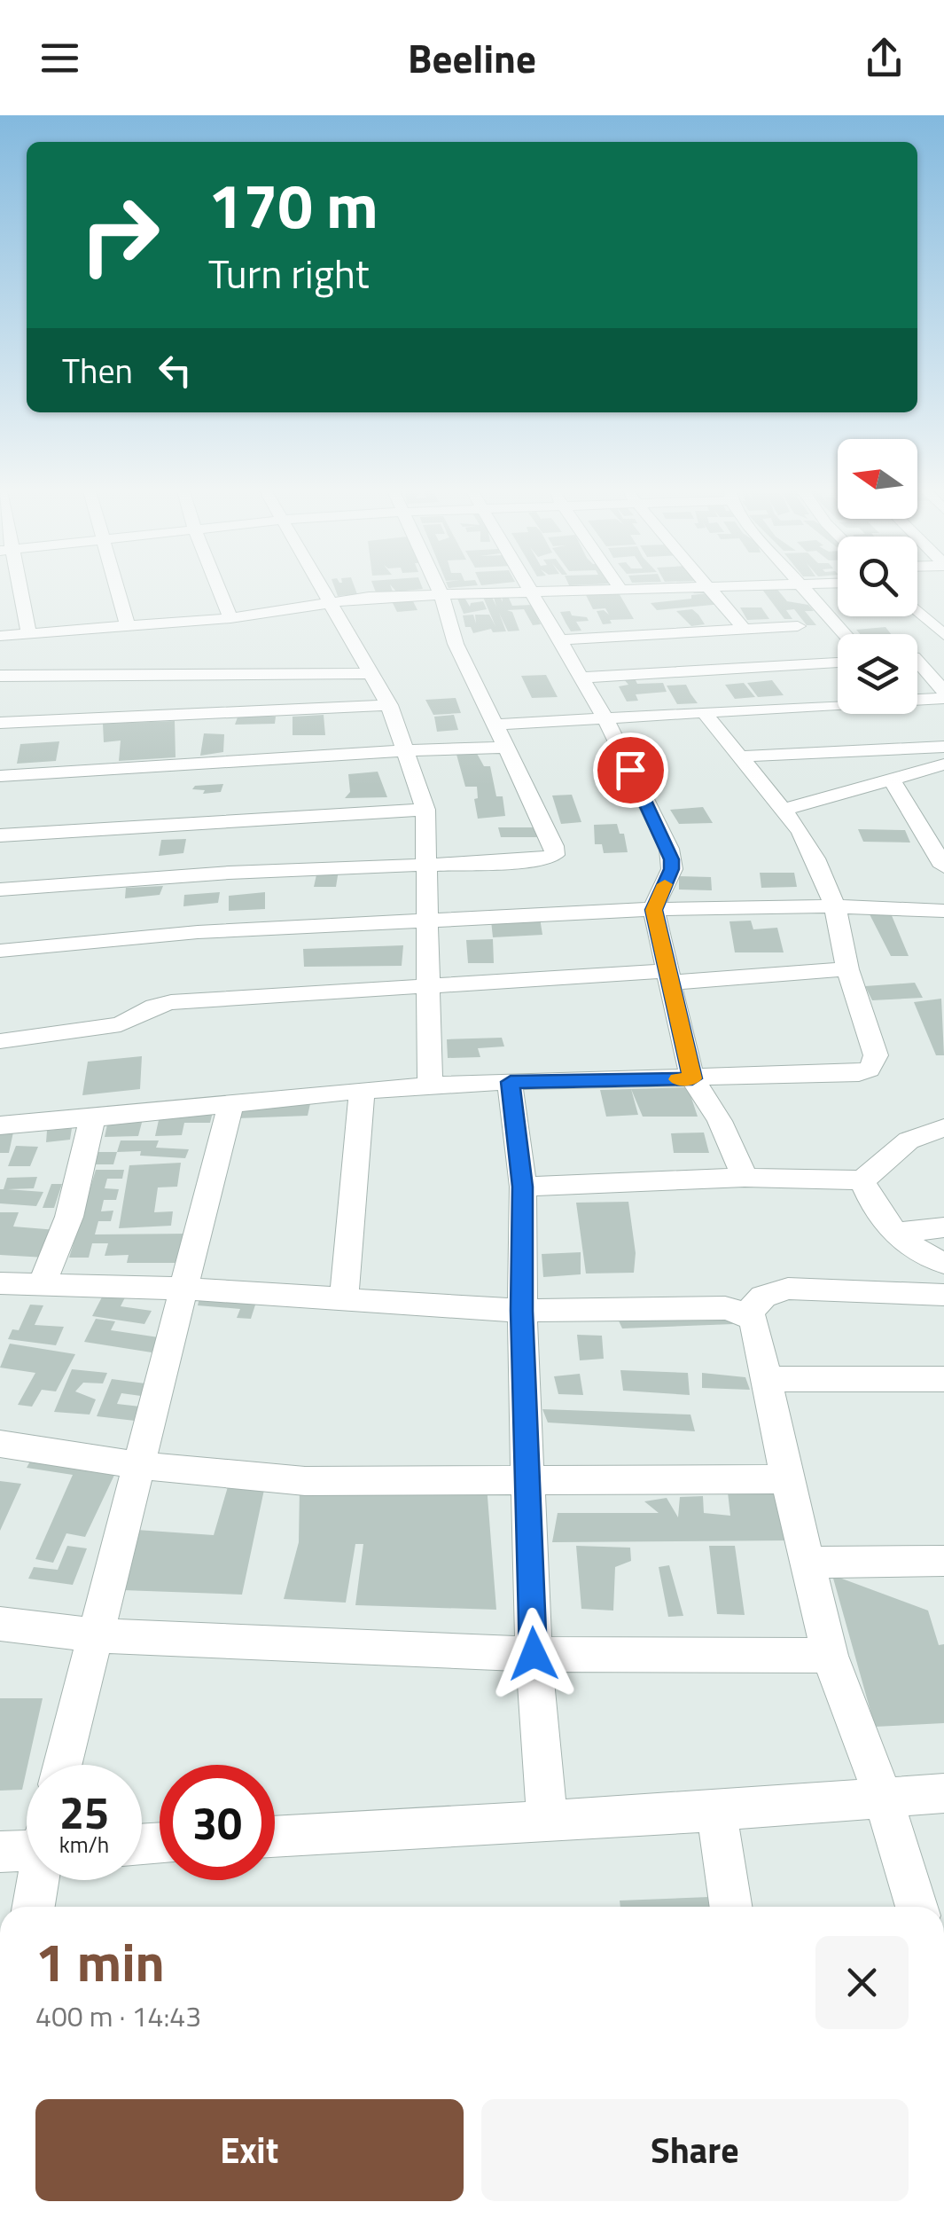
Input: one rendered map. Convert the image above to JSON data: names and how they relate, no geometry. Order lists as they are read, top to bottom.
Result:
{
  "north": "left",
  "page": {
    "header": "Beeline",
    "turn": ["170 m", "Turn right"],
    "then": "Then",
    "speed": "25 km/h",
    "limit": "30",
    "heading": ["1 min", "400 m · 14:43"],
    "buttons": ["Exit", "Share"]
  }
}
